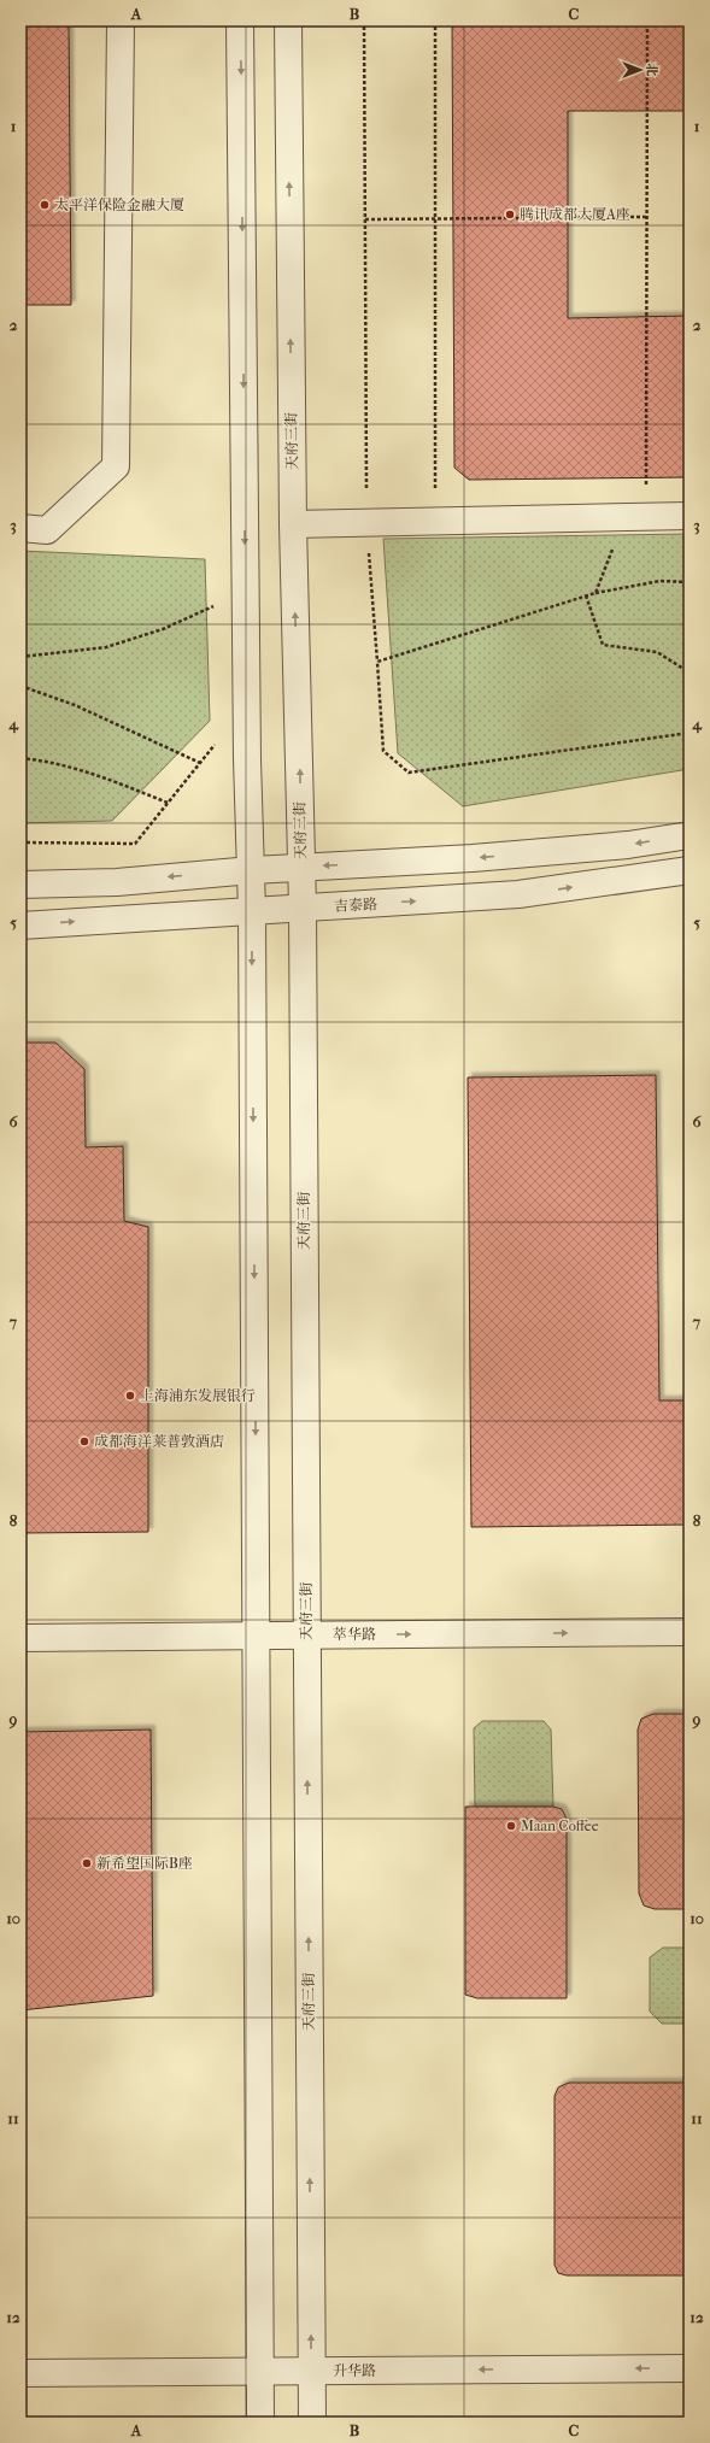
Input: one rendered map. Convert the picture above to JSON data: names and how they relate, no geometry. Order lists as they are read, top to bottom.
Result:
{
  "streets": {
    "street": [
      "天府三街",
      "吉泰路",
      "萃华路",
      "升华路"
    ]
  },
  "crossings": [
    ["天府三街", "吉泰路"],
    ["天府三街", "萃华路"],
    ["天府三街", "升华路"]
  ],
  "one_way": ["萃华路", "升华路"],
  "places": [
    "太平洋保险金融大厦",
    "腾讯成都大厦A座",
    "上海浦东发展银行",
    "成都海洋莱普敦酒店",
    "Maan Coffee",
    "新希望国际B座"
  ],
  "north": "right",
  "grid": {
    "columns": ["A", "B", "C"],
    "rows": [
      "1",
      "2",
      "3",
      "4",
      "5",
      "6",
      "7",
      "8",
      "9",
      "10",
      "11",
      "12"
    ]
  }
}
